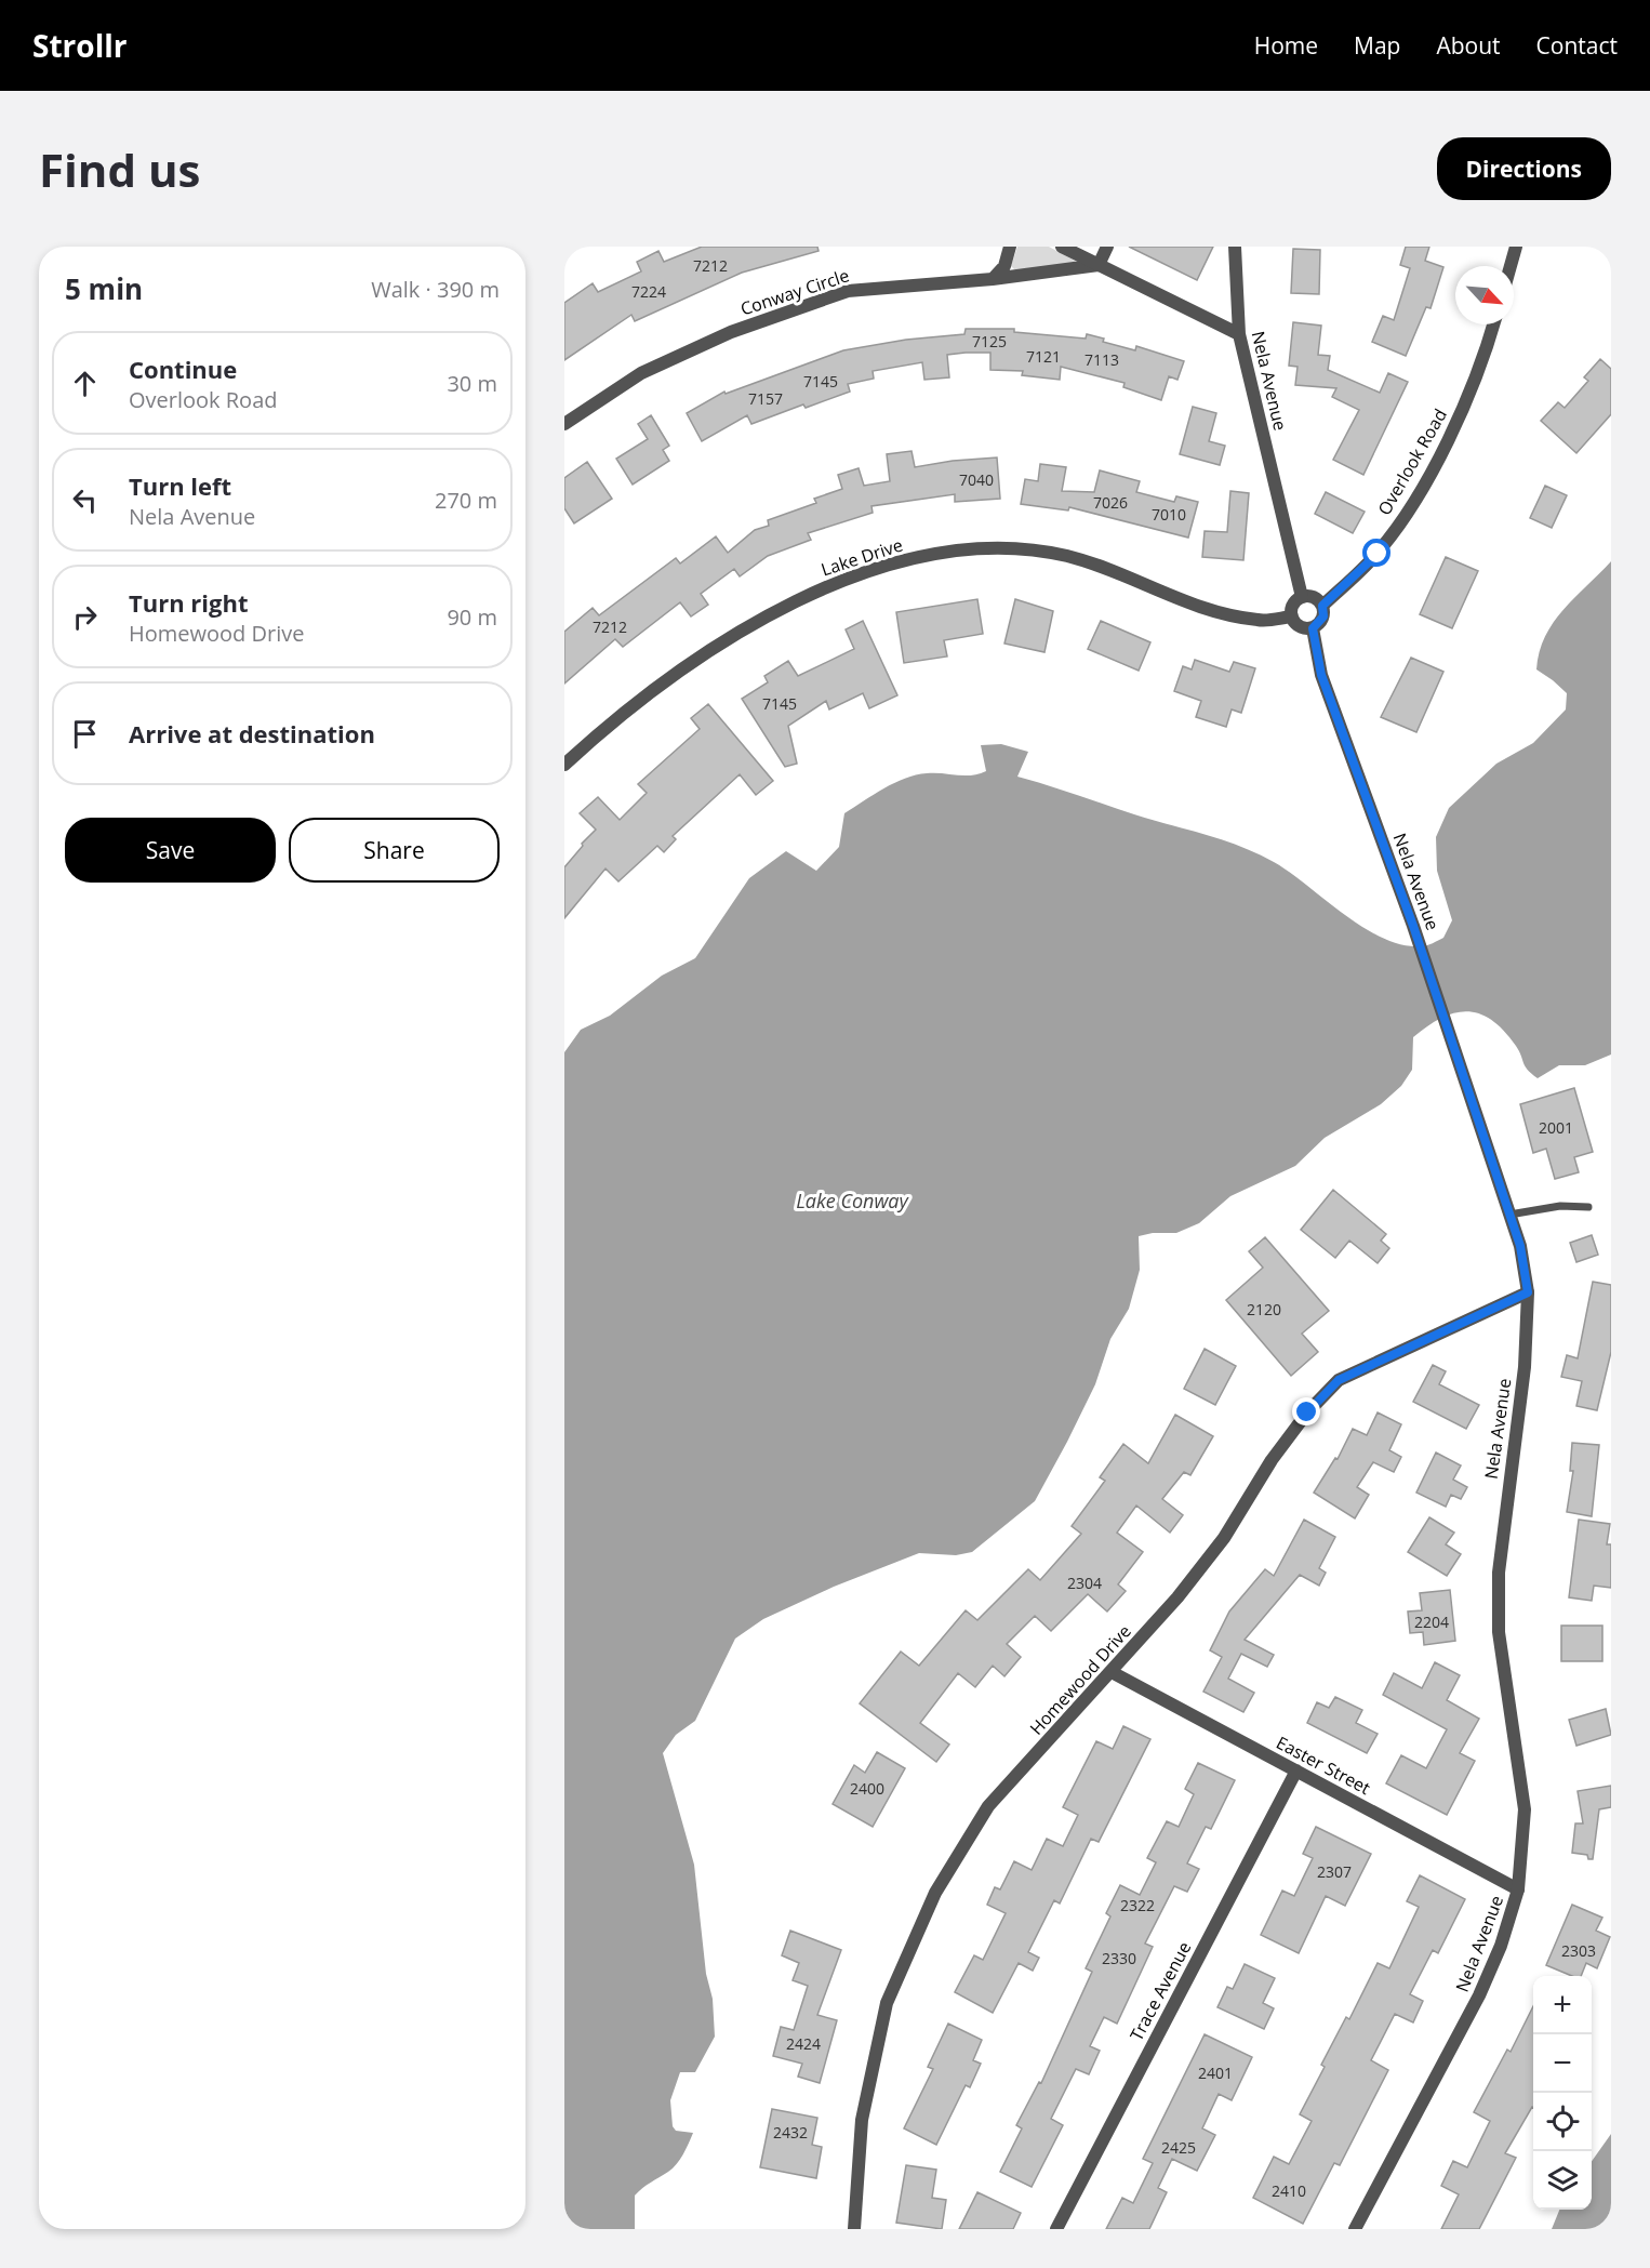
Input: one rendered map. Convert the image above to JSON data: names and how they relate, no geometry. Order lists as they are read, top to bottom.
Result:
{
  "streets": {
    "street": [
      "Conway Circle",
      "Nela Avenue",
      "Overlook Road",
      "Lake Drive",
      "Homewood Drive",
      "Easter Street",
      "Trace Avenue"
    ]
  },
  "crossings": [
    ["Nela Avenue", "Overlook Road"],
    ["Nela Avenue", "Lake Drive"],
    ["Nela Avenue", "Homewood Drive"],
    ["Nela Avenue", "Easter Street"],
    ["Overlook Road", "Lake Drive"],
    ["Homewood Drive", "Easter Street"],
    ["Easter Street", "Trace Avenue"]
  ],
  "water": ["Lake Conway"],
  "house_numbers": [
    "7212",
    "7224",
    "7125",
    "7121",
    "7113",
    "7145",
    "7157",
    "7040",
    "7026",
    "7010",
    "7212",
    "7145",
    "2001",
    "2120",
    "2304",
    "2204",
    "2400",
    "2307",
    "2322",
    "2303",
    "2330",
    "2424",
    "2401",
    "2432",
    "2425",
    "2410"
  ],
  "north": "bottom right",
  "page": {
    "header": "Strollr",
    "nav": [
      "Home",
      "Map",
      "About",
      "Contact"
    ],
    "buttons": [
      "Directions",
      ["Save", "Share"]
    ],
    "title": "Find us",
    "heading": ["5 min", "Walk · 390 m"],
    "list": [
      ["Continue", "Overlook Road", "30 m"],
      ["Turn left", "Nela Avenue", "270 m"],
      ["Turn right", "Homewood Drive", "90 m"],
      "Arrive at destination"
    ],
    "map_buttons": ["+", "−"]
  }
}
